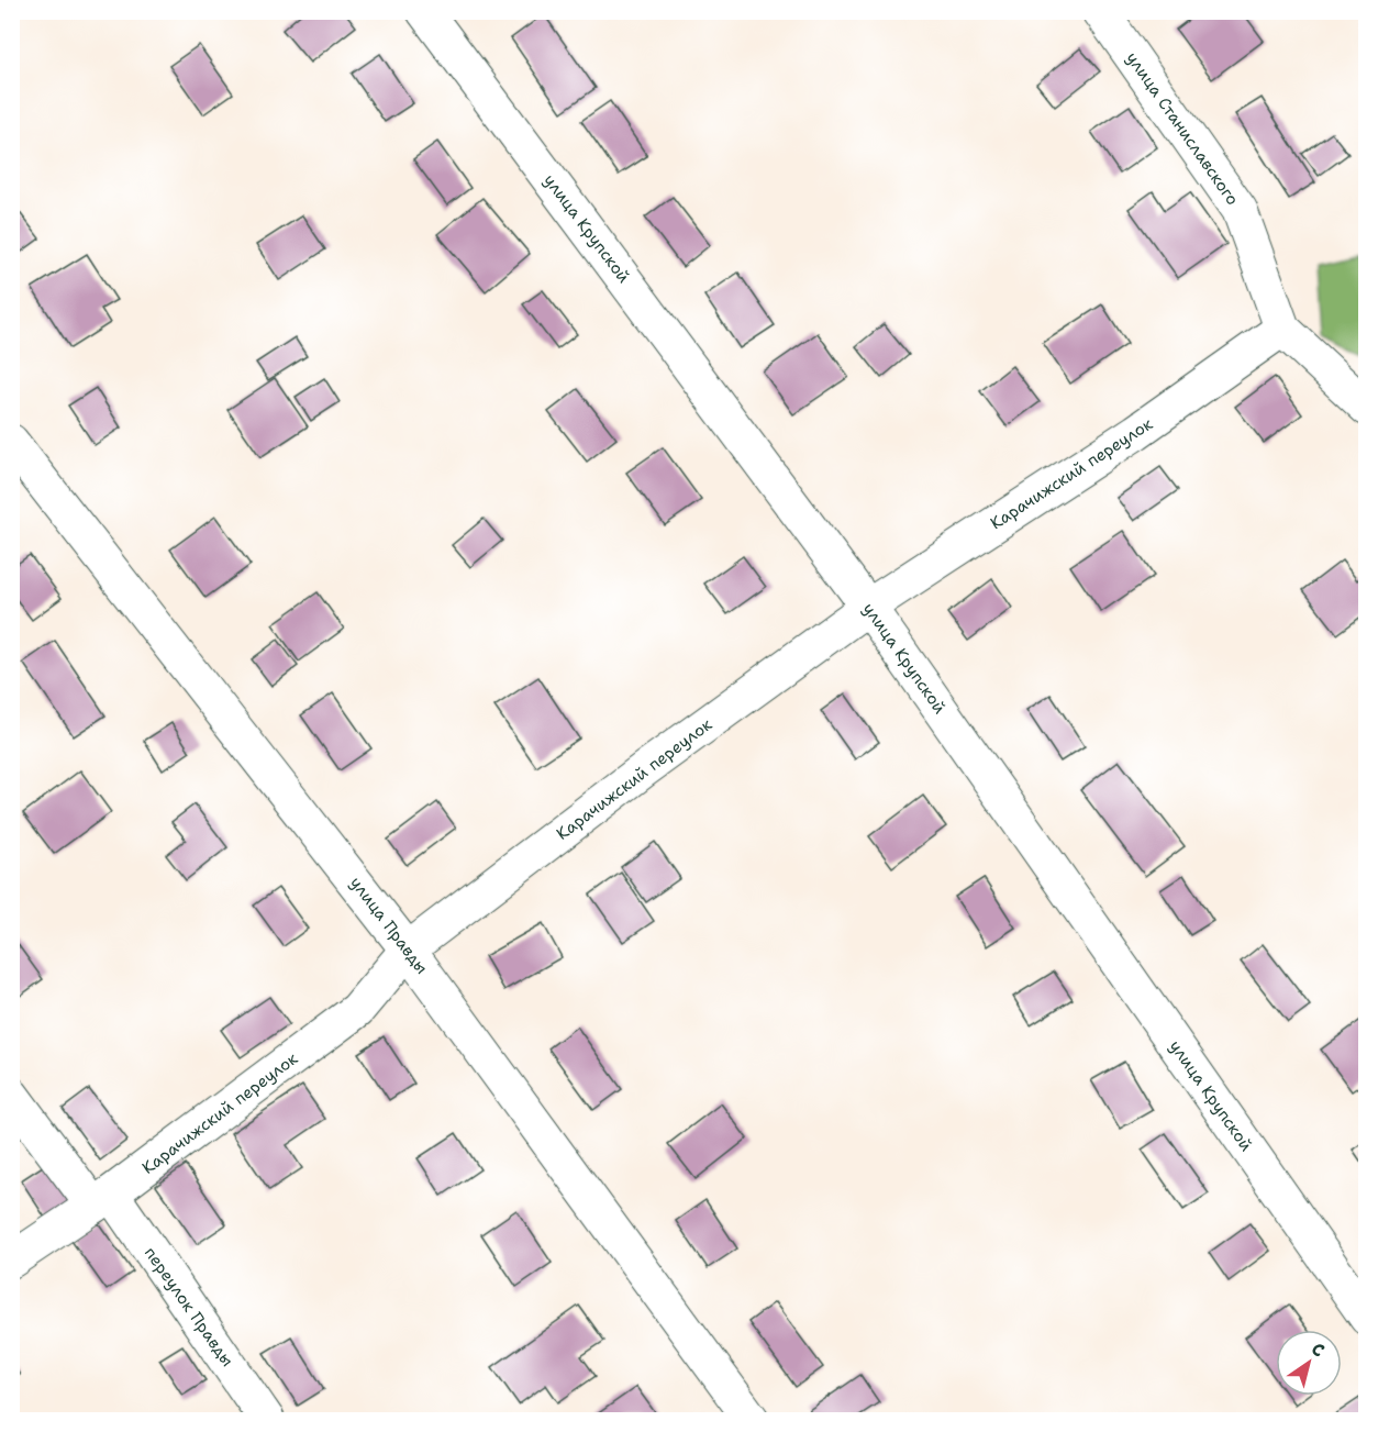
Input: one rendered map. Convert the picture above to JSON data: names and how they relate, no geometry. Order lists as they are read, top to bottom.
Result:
{
  "streets": {
    "street": [
      "улица Станиславского",
      "улица Крупской",
      "Карачижский переулок",
      "улица Правды",
      "переулок Правды"
    ]
  },
  "crossings": [
    ["улица Станиславского", "Карачижский переулок"],
    ["улица Крупской", "Карачижский переулок"],
    ["Карачижский переулок", "улица Правды"],
    ["Карачижский переулок", "переулок Правды"]
  ],
  "north": "top right"
}
